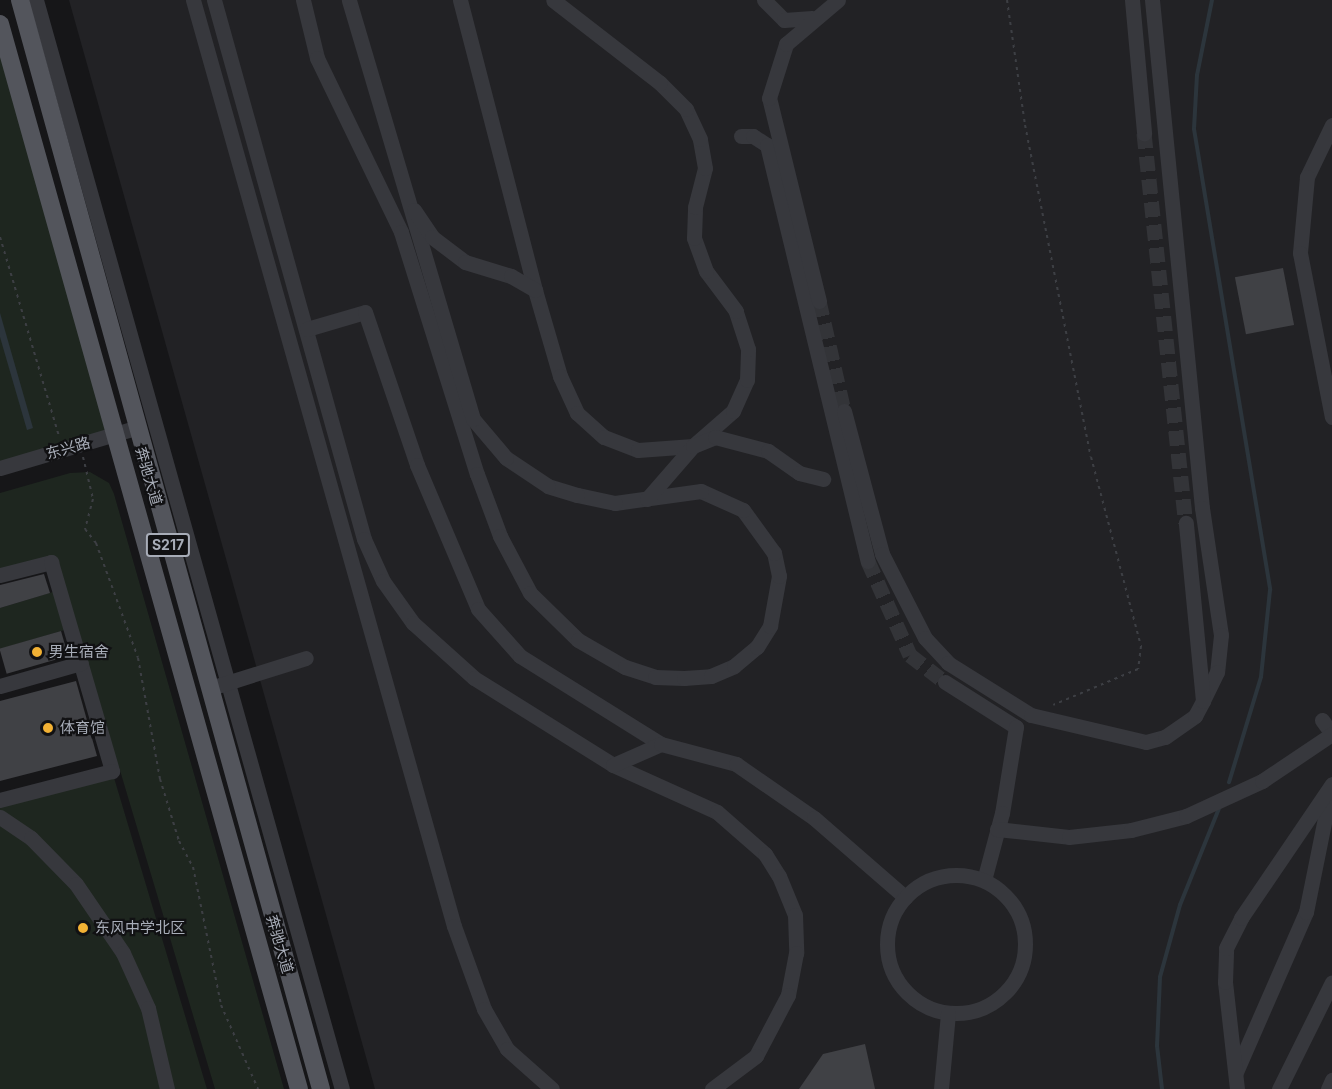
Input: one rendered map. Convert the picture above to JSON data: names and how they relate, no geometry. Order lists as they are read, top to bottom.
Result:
{
  "streets": {
    "main road": ["奔驰大道", "S217"],
    "street": ["东兴路"]
  },
  "crossings": [
    ["东兴路", "奔驰大道"]
  ],
  "places": ["男生宿舍", "体育馆", "东风中学北区"]
}
